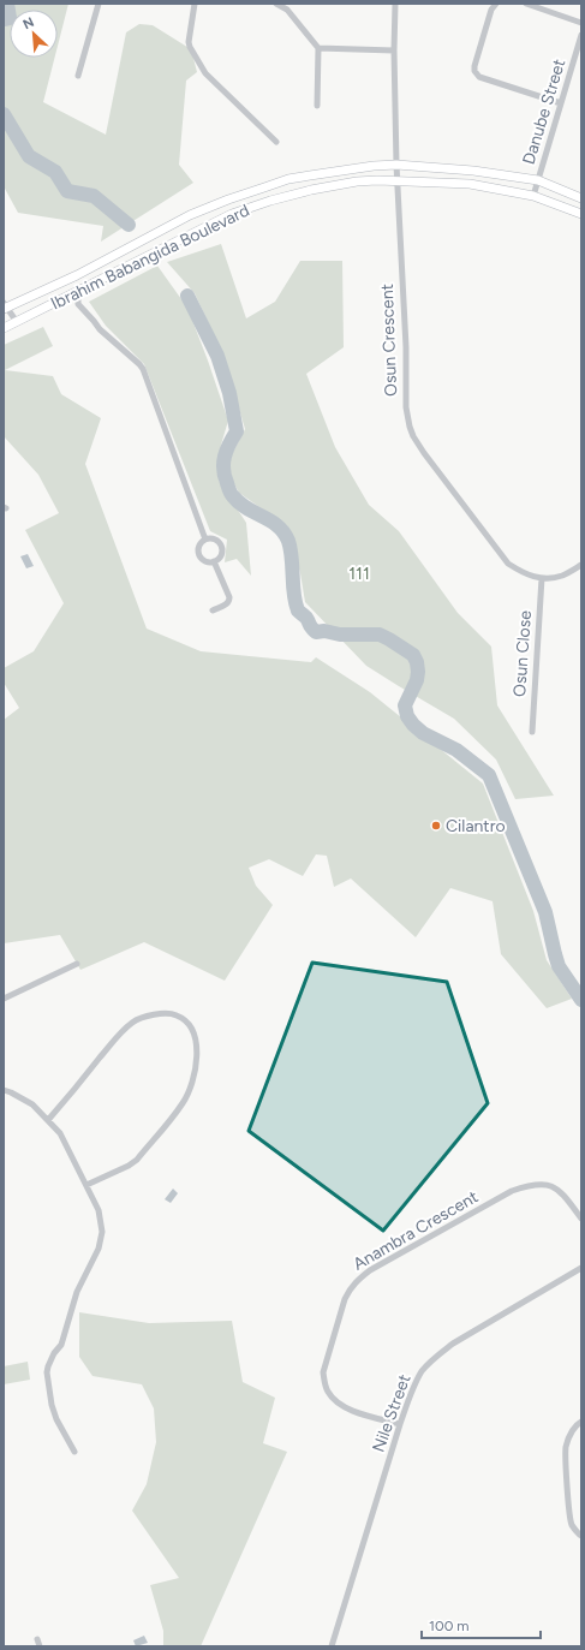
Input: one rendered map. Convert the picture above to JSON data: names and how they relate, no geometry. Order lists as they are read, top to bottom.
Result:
{
  "streets": {
    "street": [
      "Danube Street",
      "Ibrahim Babangida Boulevard",
      "Osun Crescent",
      "Osun Close",
      "Anambra Crescent",
      "Nile Street"
    ]
  },
  "crossings": [
    ["Danube Street", "Ibrahim Babangida Boulevard"],
    ["Ibrahim Babangida Boulevard", "Osun Crescent"],
    ["Osun Crescent", "Osun Close"],
    ["Anambra Crescent", "Nile Street"]
  ],
  "parks": ["111"],
  "places": ["Cilantro"],
  "scale_bar": "100 m",
  "north": "top left"
}
